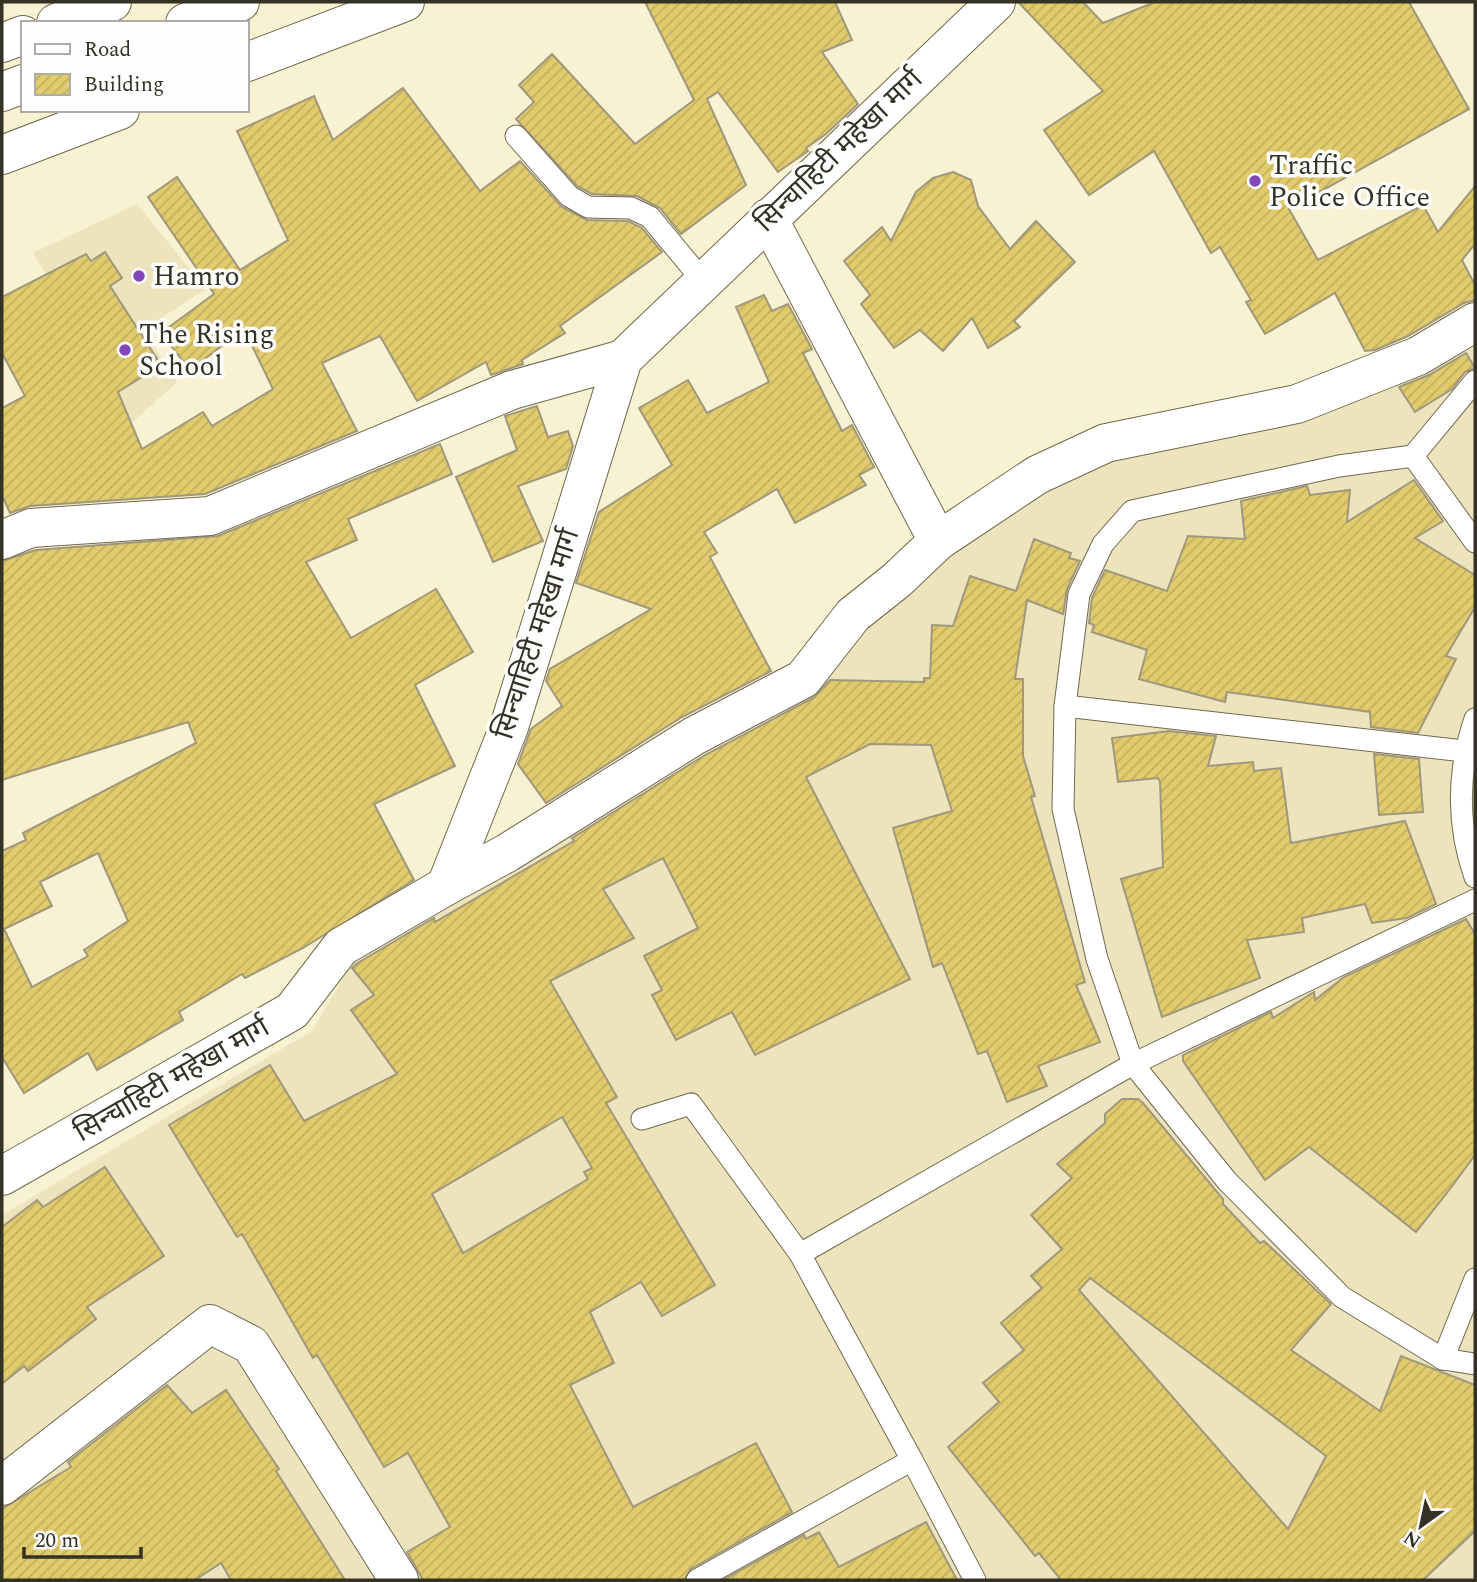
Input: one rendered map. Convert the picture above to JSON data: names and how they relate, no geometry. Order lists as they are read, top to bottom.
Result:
{
  "streets": {
    "main road": ["सिन्चाहिटी महेखा मार्ग"]
  },
  "places": ["Traffic Police Office", "Hamro", "The Rising School"],
  "legend": ["Road", "Building"],
  "scale_bar": "20 m",
  "north": "bottom left"
}
